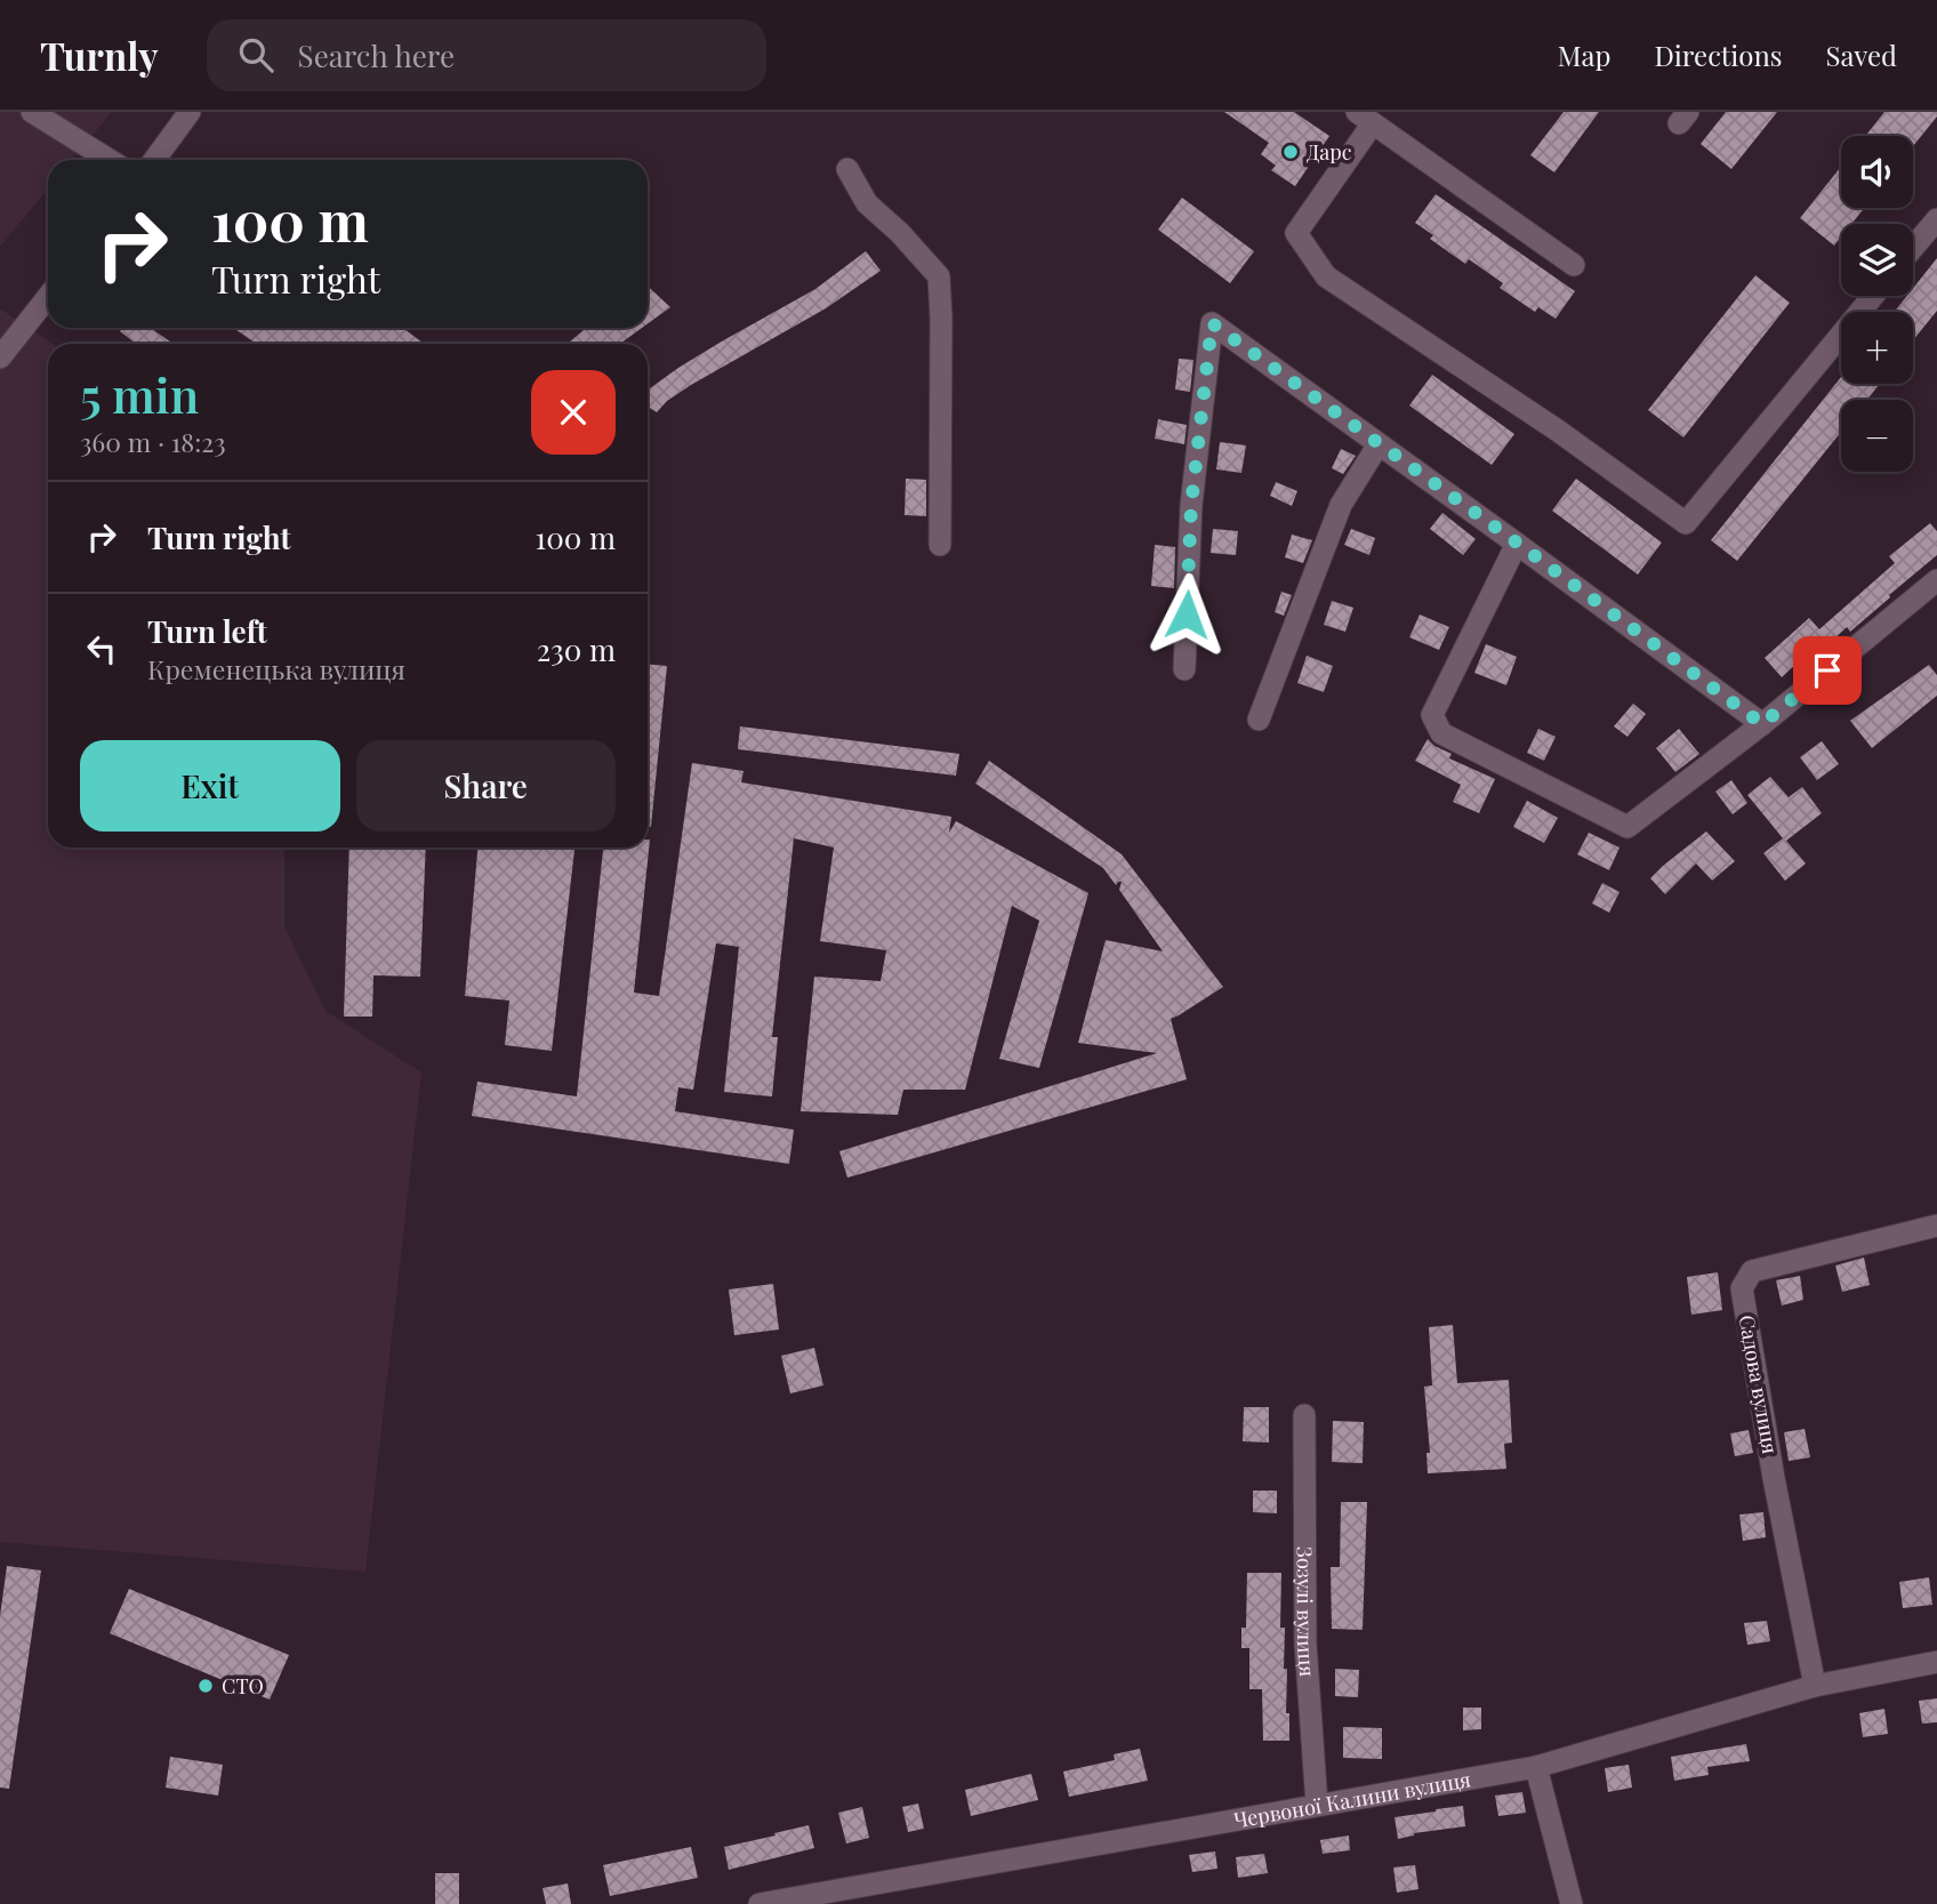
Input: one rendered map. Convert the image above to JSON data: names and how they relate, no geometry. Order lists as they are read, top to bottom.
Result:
{
  "streets": {
    "street": ["Садова вулиця", "Зозулі вулиця", "Червоної Калини вулиця"]
  },
  "crossings": [
    ["Садова вулиця", "Червоної Калини вулиця"],
    ["Зозулі вулиця", "Червоної Калини вулиця"]
  ],
  "places": ["Дарс", "СТО"],
  "page": {
    "header": "Turnly",
    "search": "Search here",
    "nav": ["Map", "Directions", "Saved"],
    "map_buttons": ["+", "−"],
    "turn": ["100 m", "Turn right"],
    "heading": ["5 min", "360 m · 18:23"],
    "list": [
      {
        "name": "Turn right",
        "value": "100 m"
      },
      {
        "name": "Turn left",
        "note": "Кременецька вулиця",
        "value": "230 m"
      }
    ],
    "buttons": ["Exit", "Share"]
  }
}
